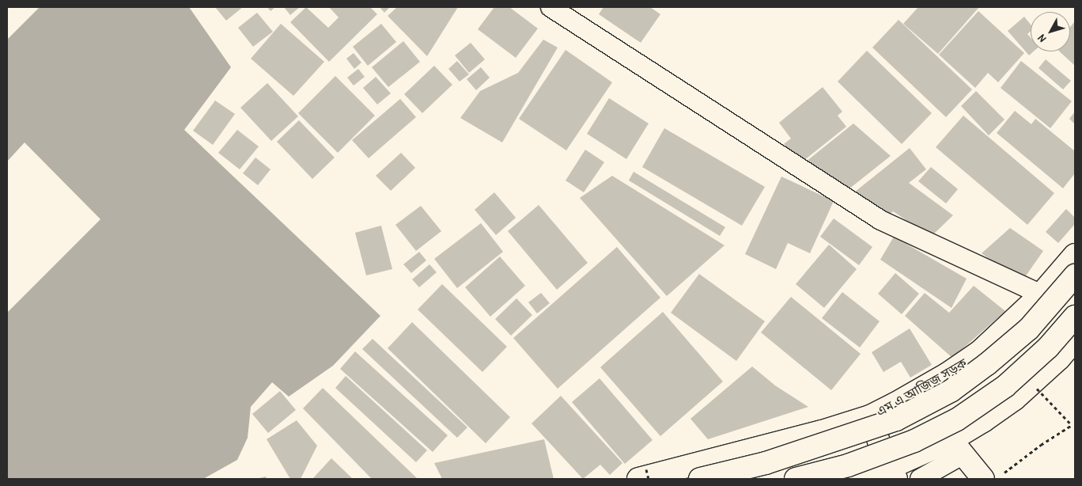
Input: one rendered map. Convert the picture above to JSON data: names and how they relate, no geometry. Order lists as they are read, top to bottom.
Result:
{
  "streets": {
    "main road": ["এম এ আজিজ সড়ক"]
  },
  "north": "bottom left"
}
